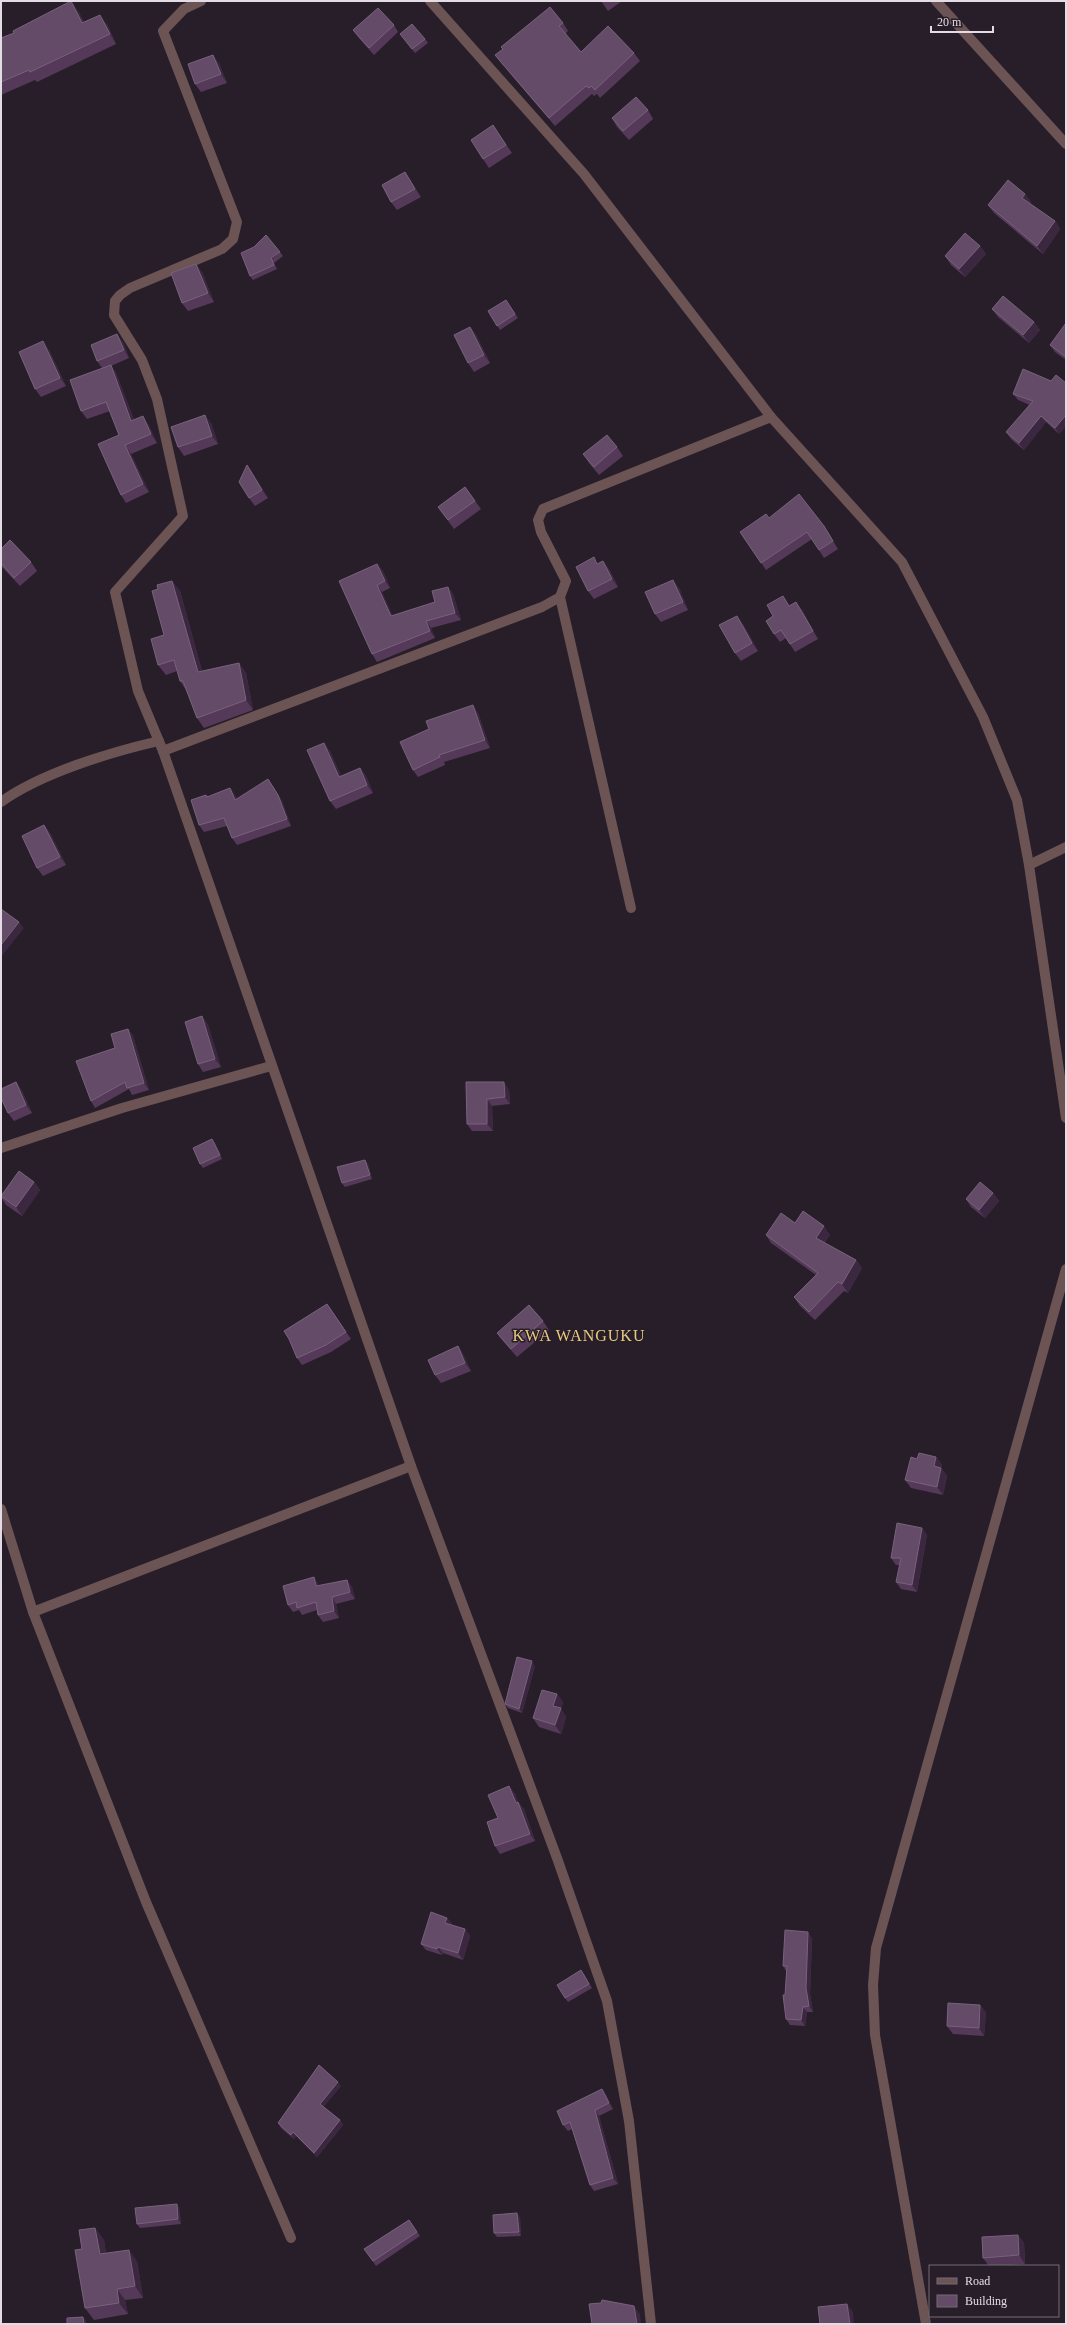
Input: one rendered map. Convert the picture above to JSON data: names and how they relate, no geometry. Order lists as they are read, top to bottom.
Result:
{
  "districts": ["KWA WANGUKU"],
  "legend": ["Road", "Building"],
  "scale_bar": "20 m"
}
